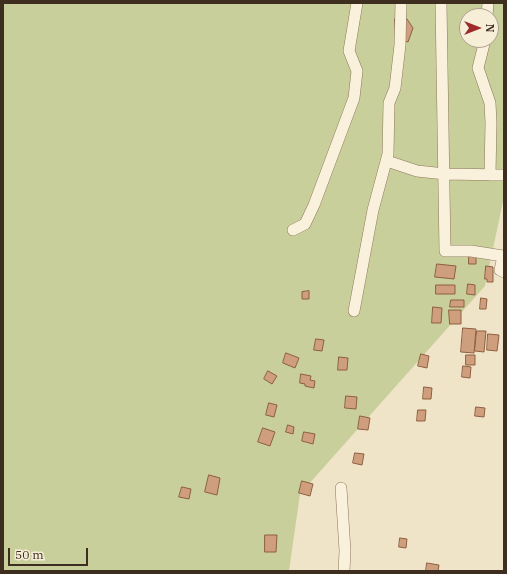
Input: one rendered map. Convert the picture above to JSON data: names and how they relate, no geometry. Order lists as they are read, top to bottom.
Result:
{
  "scale_bar": "50 m",
  "north": "right"
}
